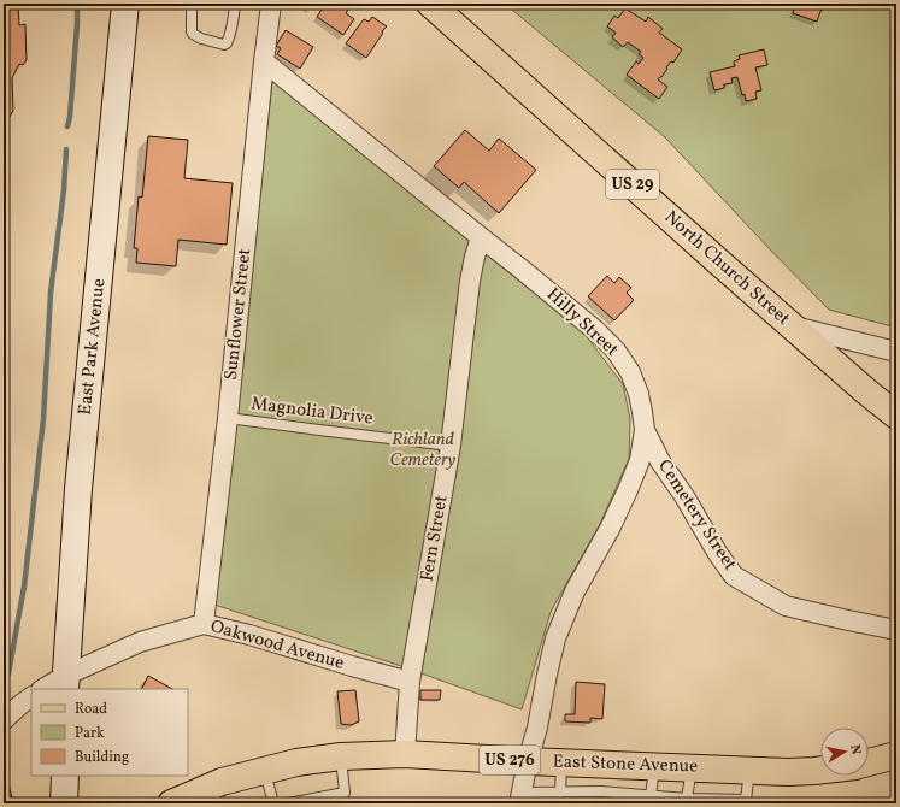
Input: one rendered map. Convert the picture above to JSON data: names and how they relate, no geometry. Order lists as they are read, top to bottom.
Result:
{
  "streets": {
    "main road": [
      "US 29",
      "North Church Street",
      "US 276",
      "East Stone Avenue"
    ],
    "street": [
      "Sunflower Street",
      "Hilly Street",
      "East Park Avenue",
      "Cemetery Street",
      "Fern Street",
      "Oakwood Avenue"
    ],
    "lane": ["Magnolia Drive"]
  },
  "crossings": [
    ["Sunflower Street", "Hilly Street"],
    ["Sunflower Street", "Magnolia Drive"],
    ["Sunflower Street", "Oakwood Avenue"],
    ["Hilly Street", "Cemetery Street"],
    ["Hilly Street", "Fern Street"],
    ["Hilly Street", "East Stone Avenue"],
    ["East Park Avenue", "Oakwood Avenue"],
    ["Magnolia Drive", "Fern Street"],
    ["Fern Street", "Oakwood Avenue"],
    ["Fern Street", "East Stone Avenue"]
  ],
  "parks": ["Richland Cemetery"],
  "legend": ["Road", "Park", "Building"],
  "north": "right"
}
